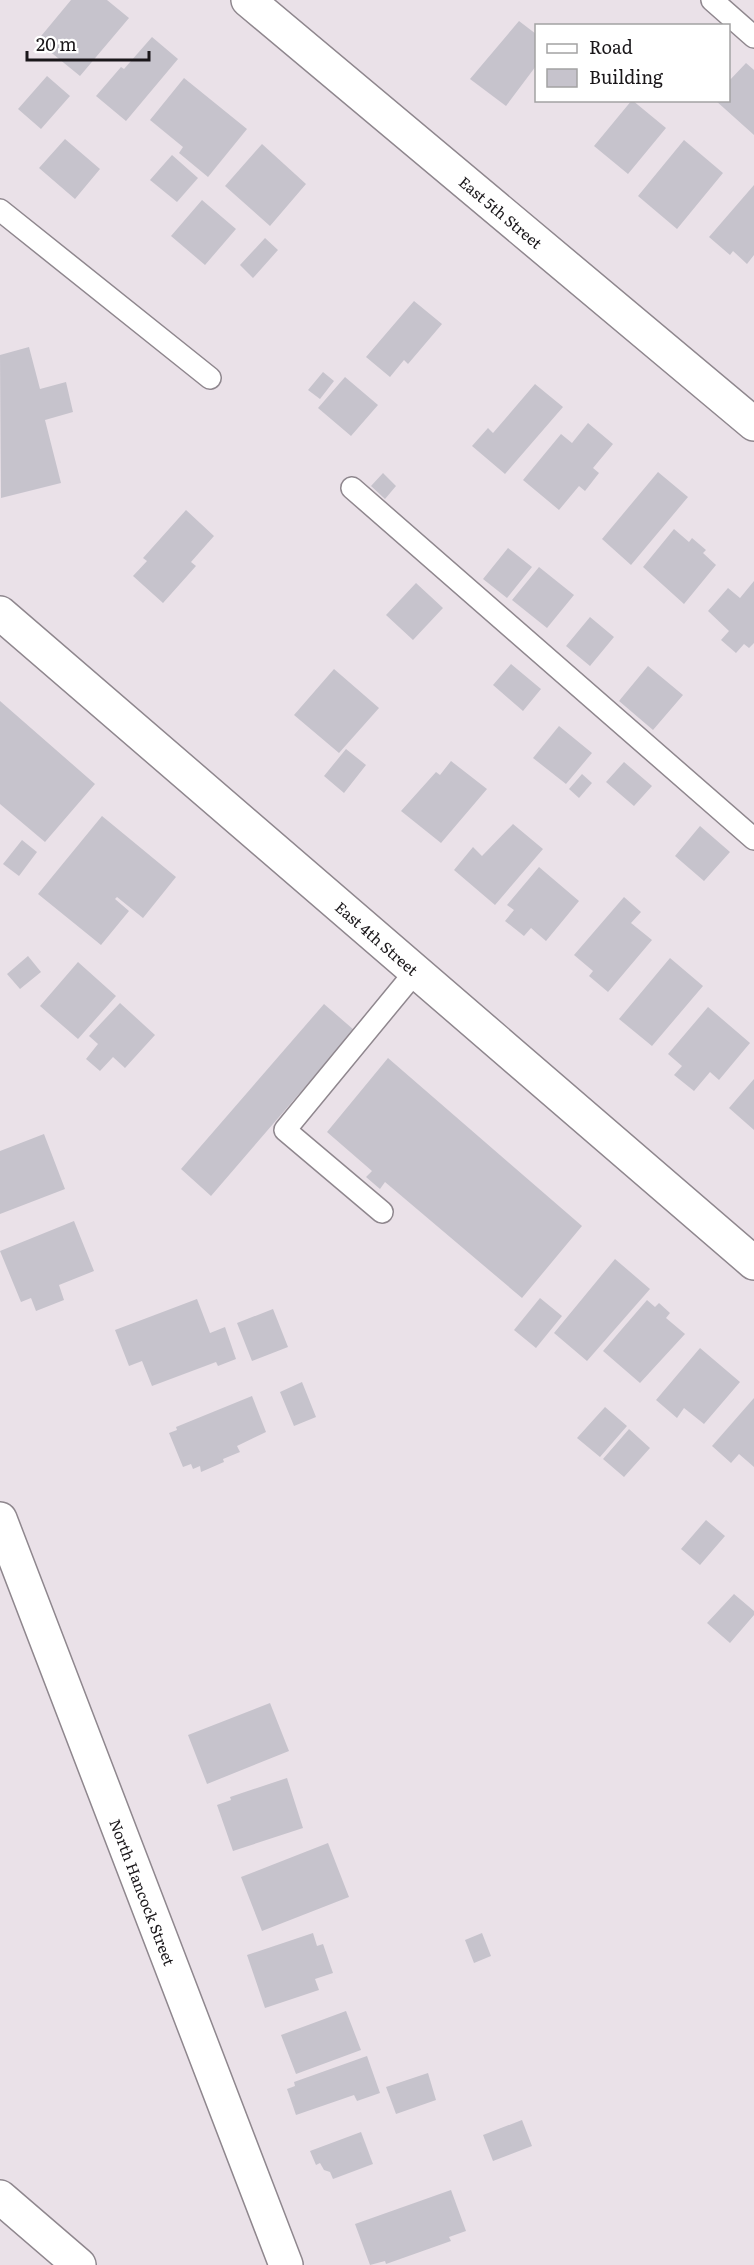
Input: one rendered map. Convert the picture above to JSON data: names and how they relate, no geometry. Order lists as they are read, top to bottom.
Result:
{
  "streets": {
    "street": ["East 5th Street", "East 4th Street", "North Hancock Street"]
  },
  "legend": ["Road", "Building"],
  "scale_bar": "20 m"
}
